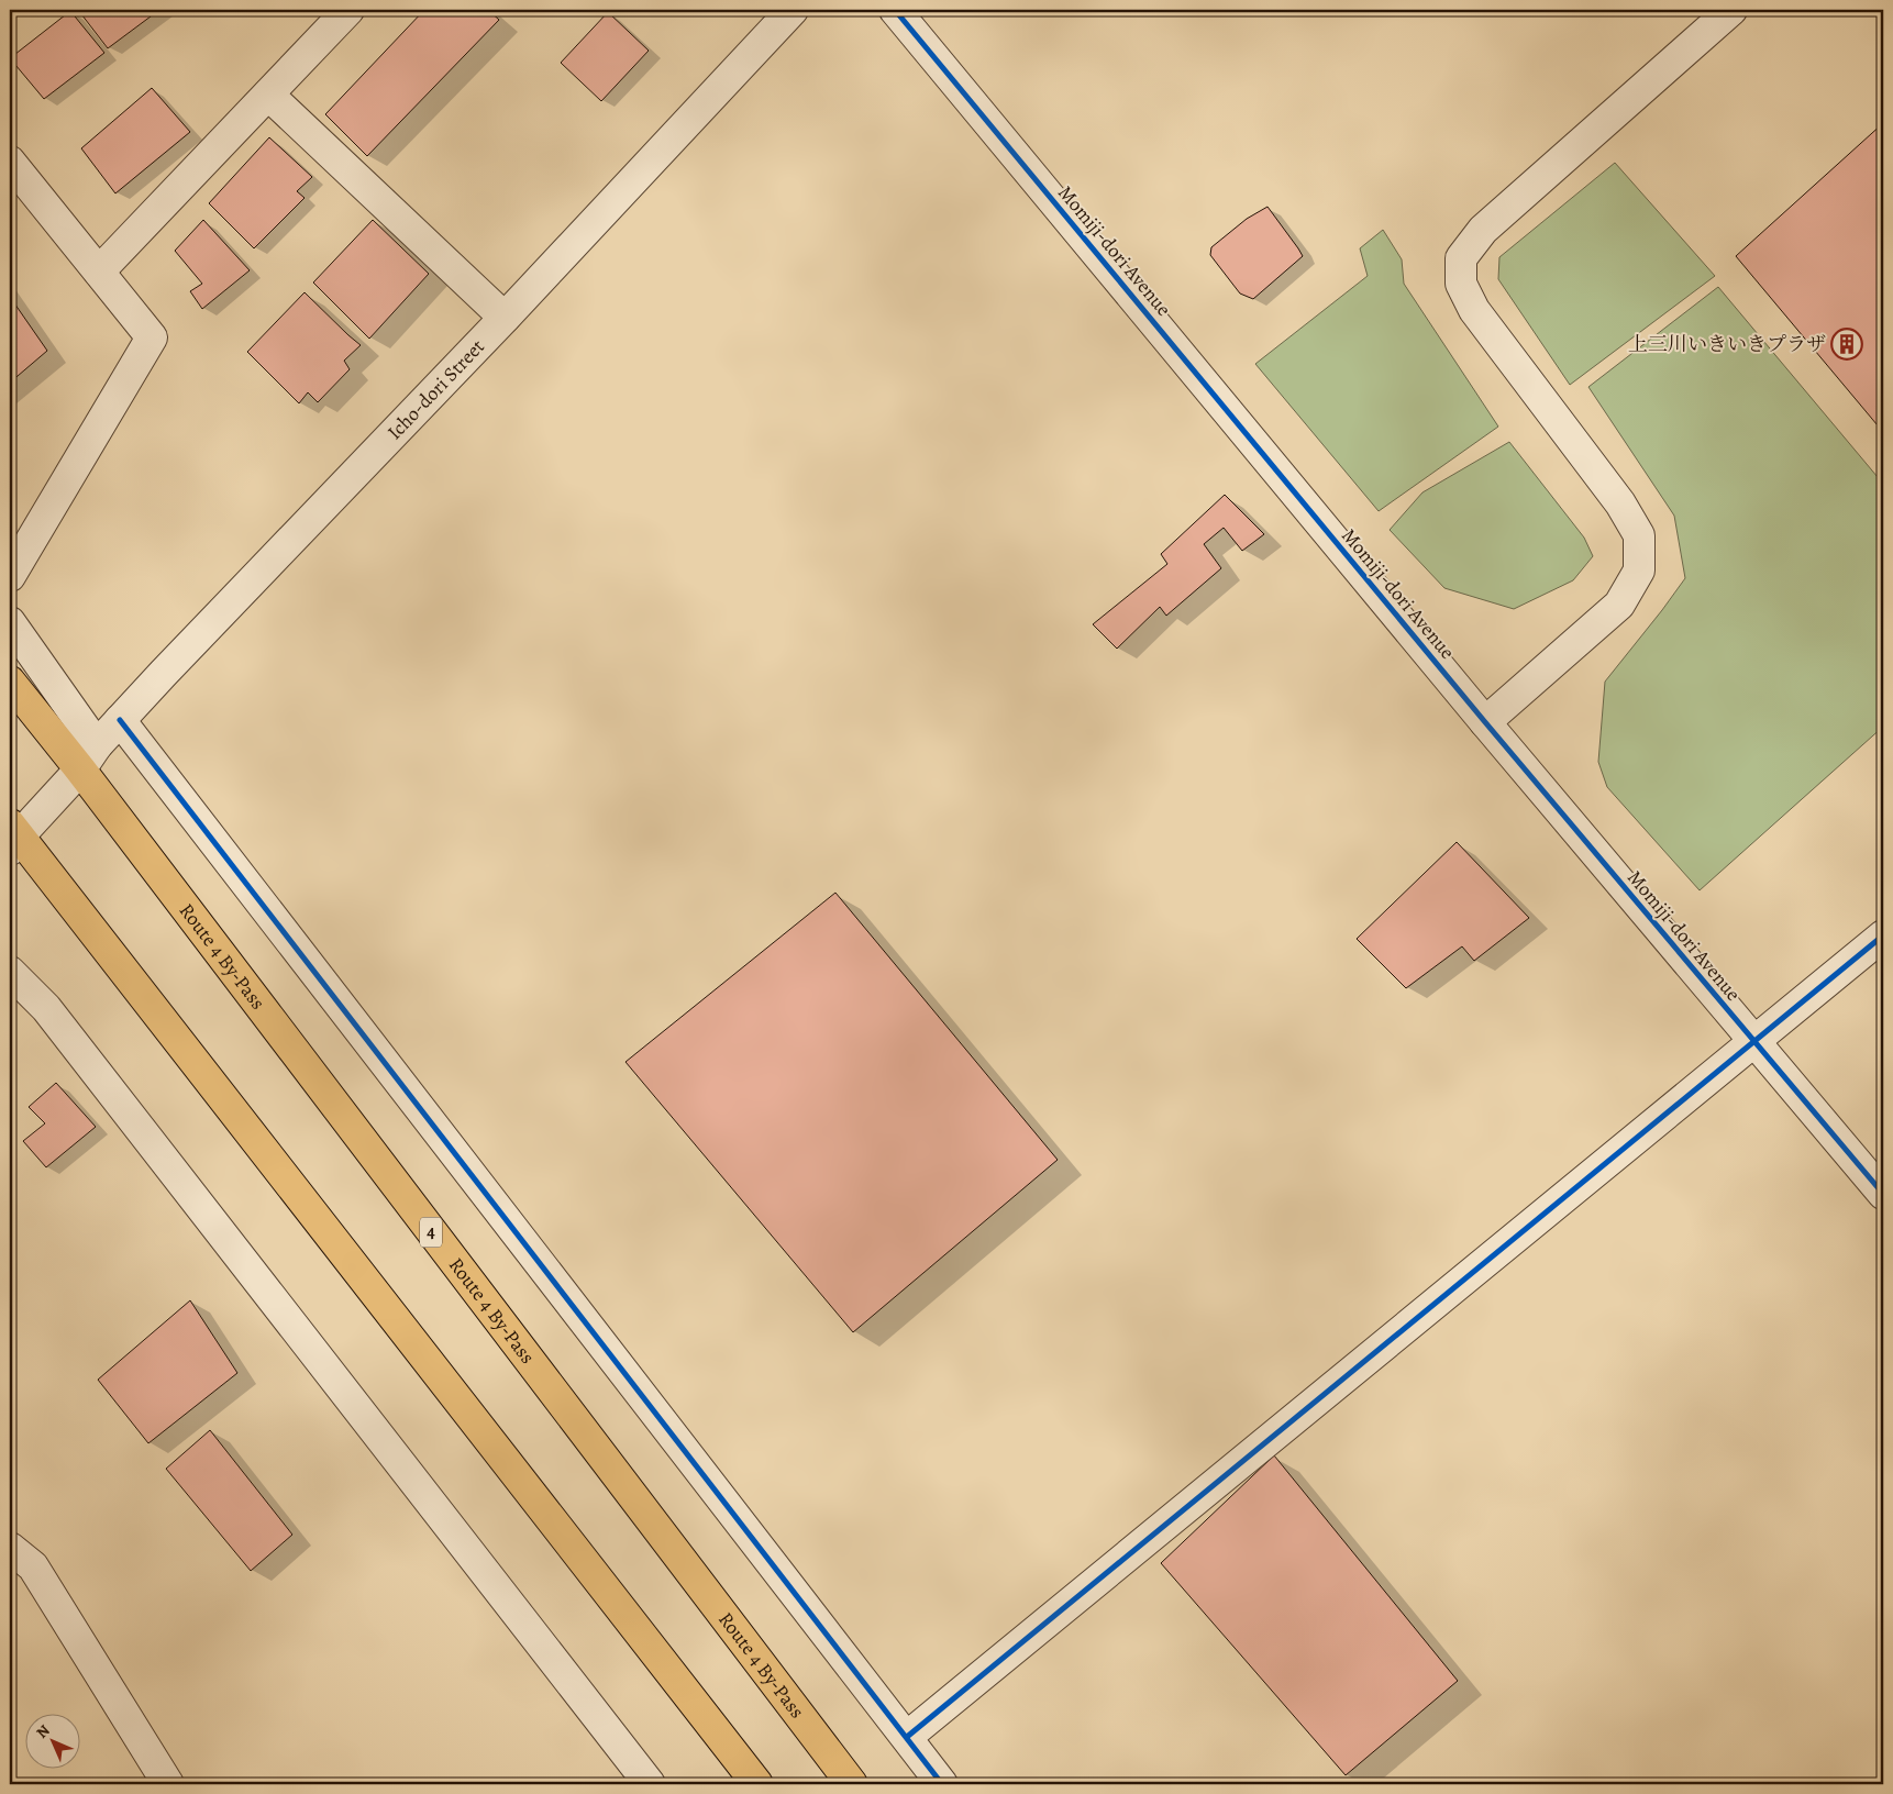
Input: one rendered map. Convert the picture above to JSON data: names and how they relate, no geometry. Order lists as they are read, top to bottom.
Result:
{
  "streets": {
    "highway": ["Route 4 By-Pass", "4"],
    "street": ["Momiji-dori Avenue", "Icho-dori Street"]
  },
  "crossings": [
    ["Icho-dori Street", "Route 4 By-Pass"]
  ],
  "places": {
    "building": ["上三川いきいきプラザ"]
  },
  "north": "top left"
}
